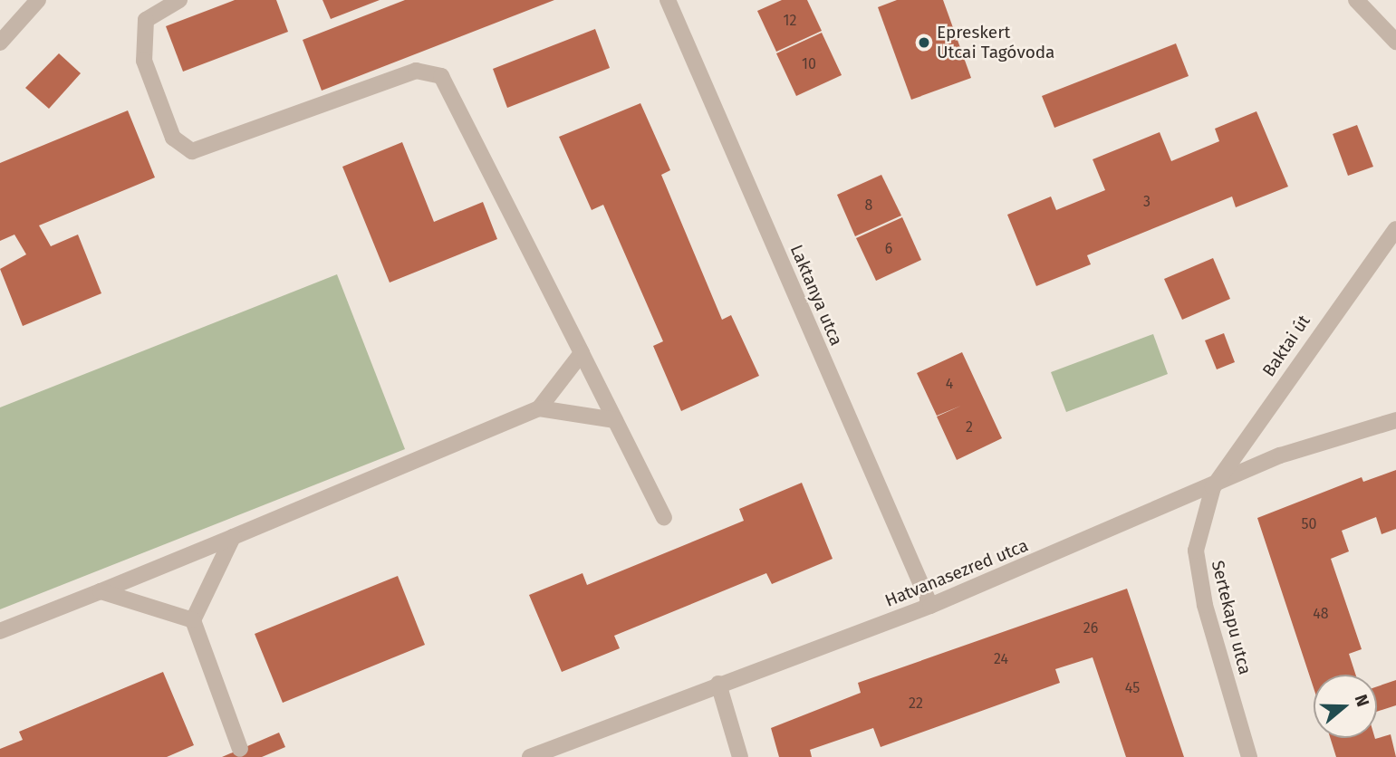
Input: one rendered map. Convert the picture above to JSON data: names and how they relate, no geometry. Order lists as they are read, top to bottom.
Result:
{
  "streets": {
    "street": [
      "Laktanya utca",
      "Baktai út",
      "Hatvanasezred utca",
      "Sertekapu utca"
    ]
  },
  "crossings": [
    ["Laktanya utca", "Hatvanasezred utca"],
    ["Baktai út", "Hatvanasezred utca"],
    ["Baktai út", "Sertekapu utca"],
    ["Hatvanasezred utca", "Sertekapu utca"]
  ],
  "places": ["Epreskert Utcai Tagóvoda"],
  "house_numbers": [
    "12",
    "10",
    "3",
    "8",
    "6",
    "4",
    "2",
    "50",
    "48",
    "26",
    "24",
    "45",
    "22"
  ],
  "north": "right"
}
